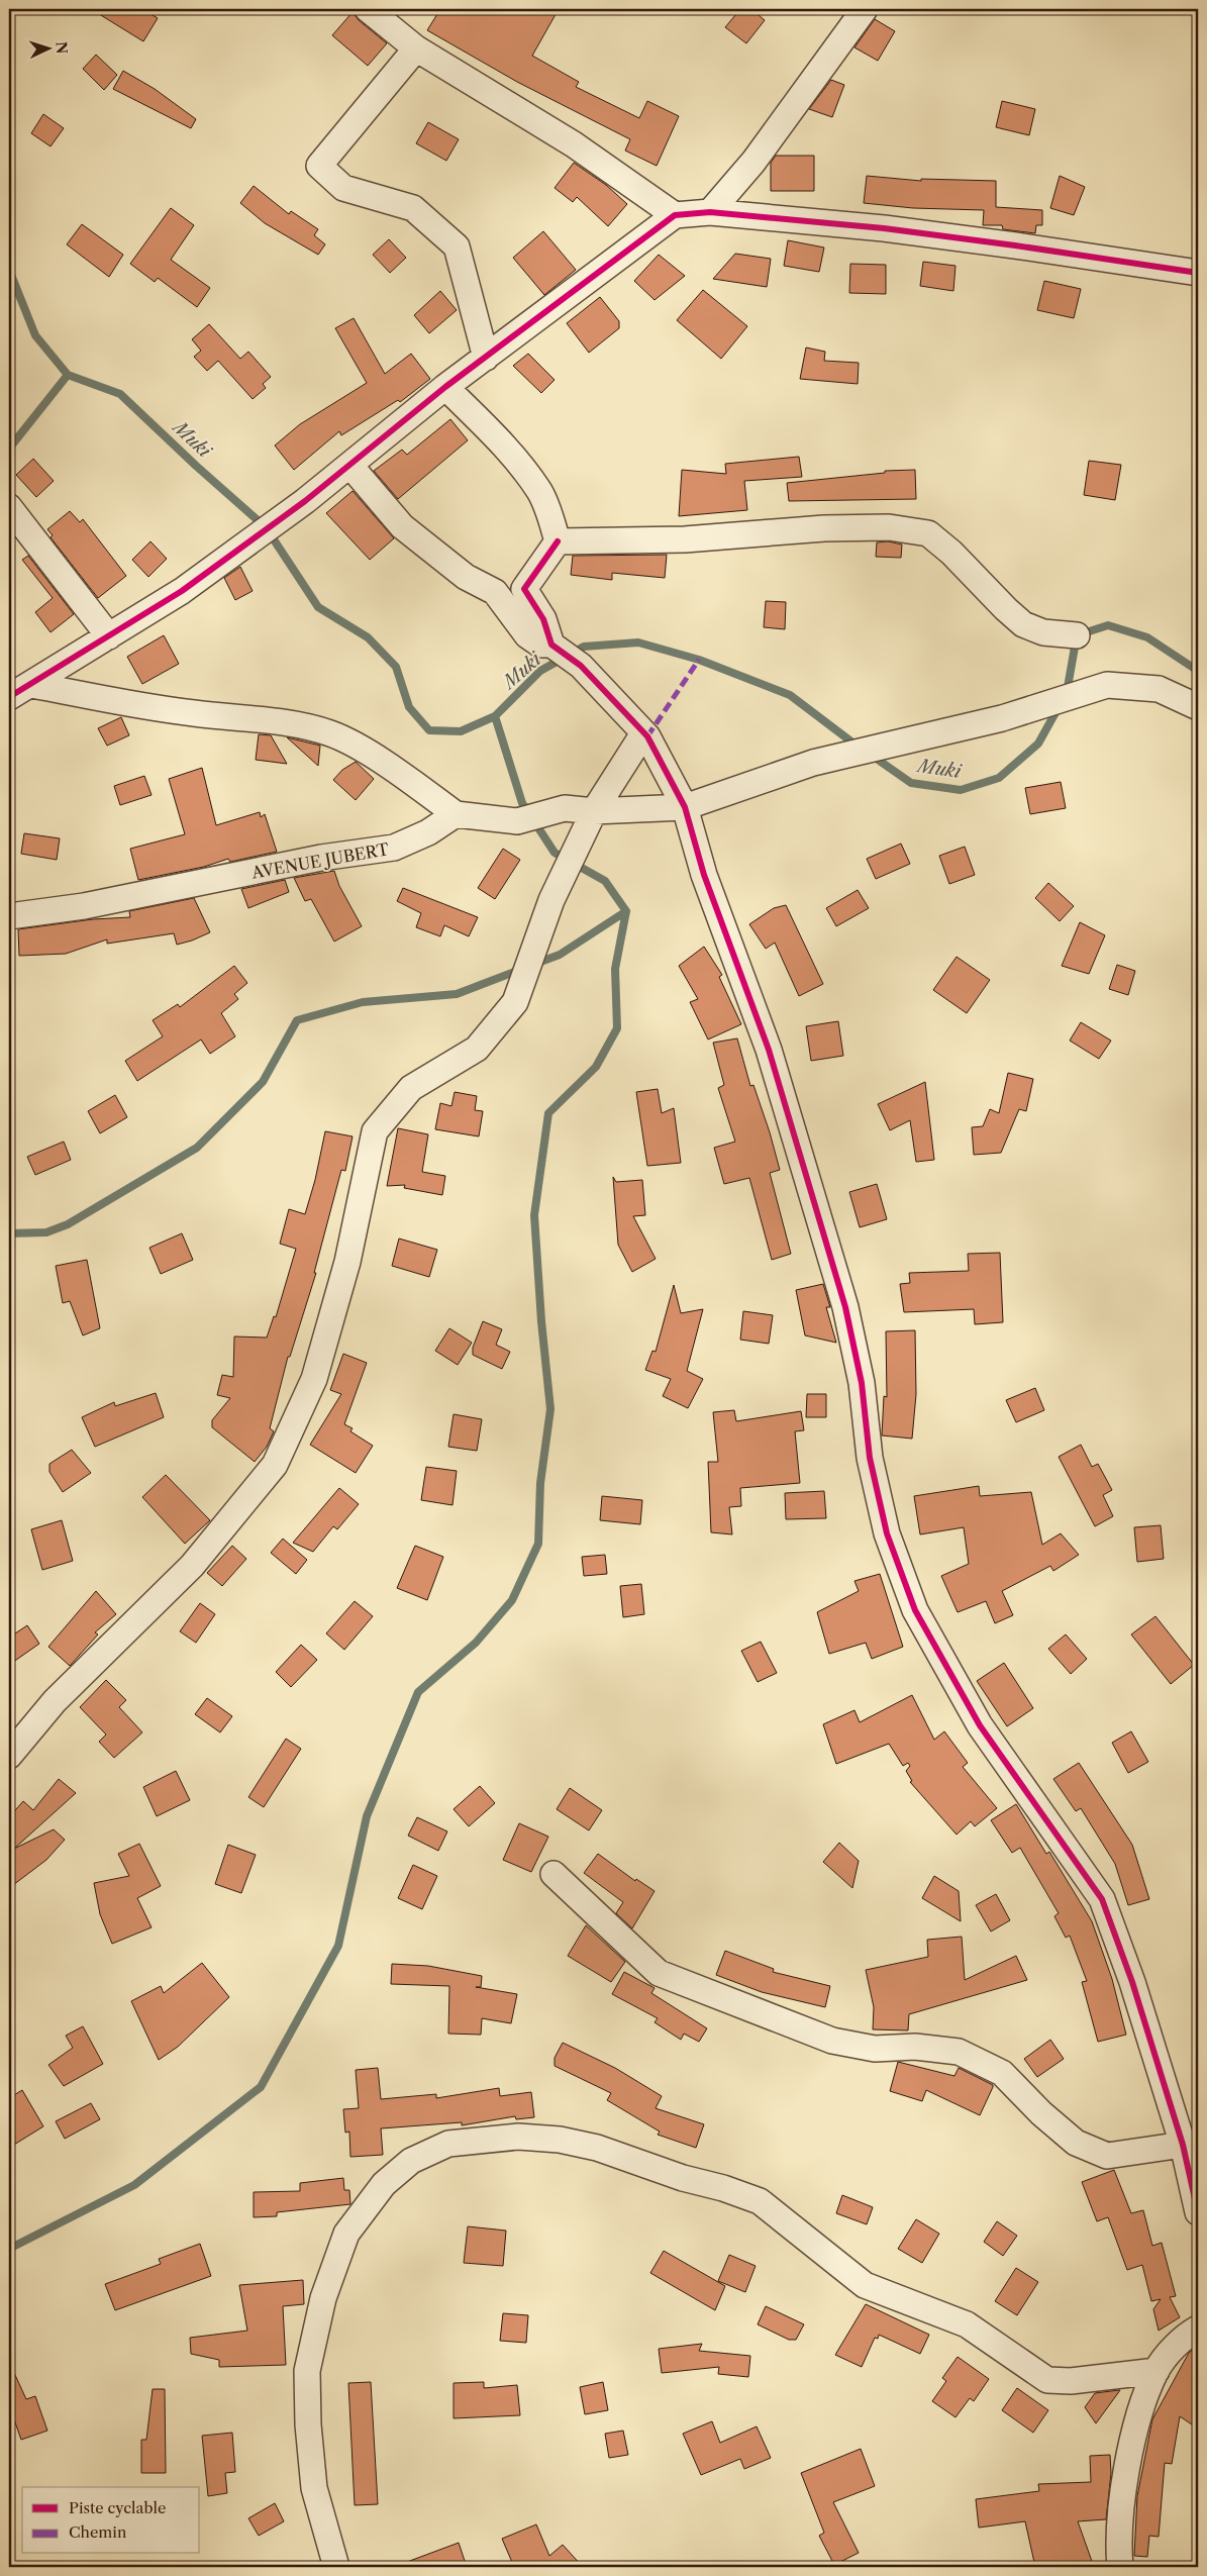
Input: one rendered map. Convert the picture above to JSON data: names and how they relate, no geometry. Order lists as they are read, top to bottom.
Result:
{
  "streets": {
    "street": ["AVENUE JUBERT"]
  },
  "water": ["Muki"],
  "legend": ["Piste cyclable", "Chemin"],
  "north": "right"
}
